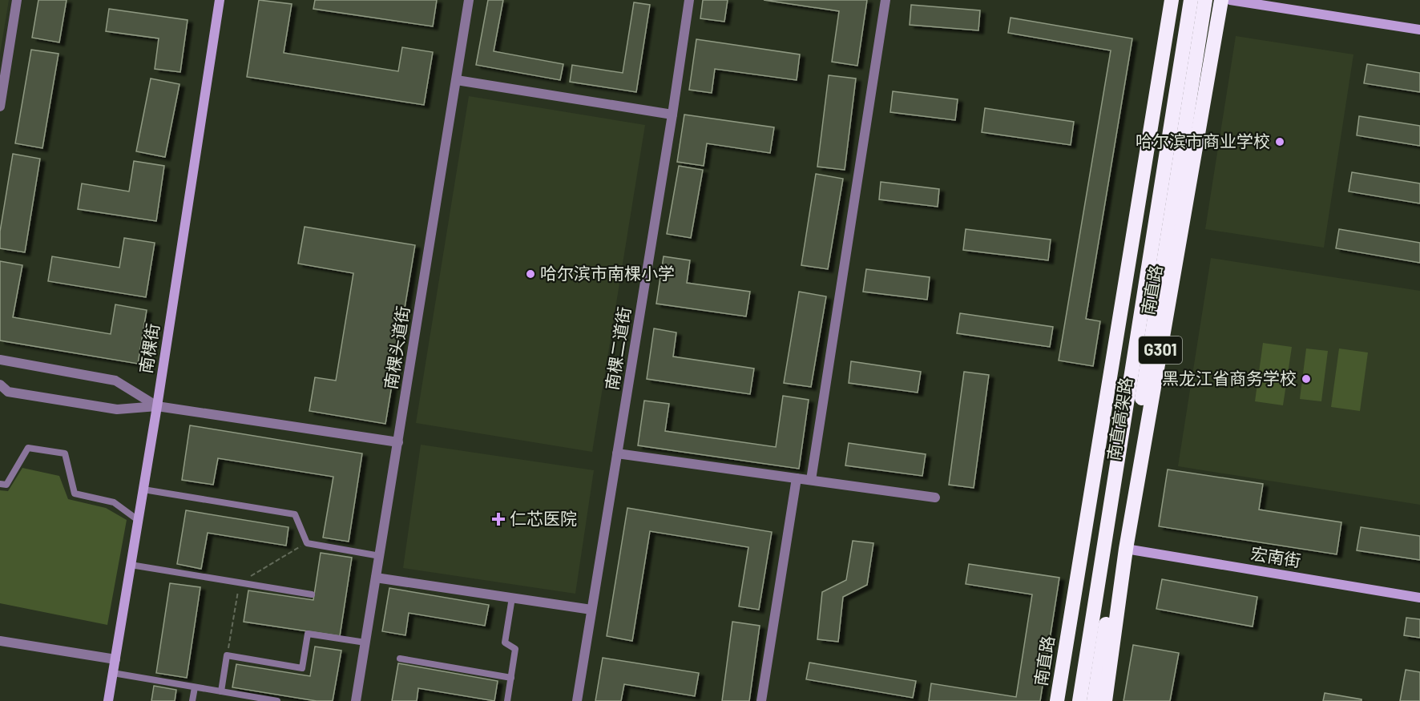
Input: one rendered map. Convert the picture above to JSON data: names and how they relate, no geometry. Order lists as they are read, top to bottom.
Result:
{
  "streets": {
    "highway": ["南直路", "G301", "南直高架路"],
    "street": [
      "南棵头道街",
      "南棵街",
      "南棵二道街",
      "宏南街"
    ]
  },
  "crossings": [
    ["南直路", "宏南街"]
  ],
  "places": {
    "other": ["哈尔滨市商业学校", "哈尔滨市南棵小学", "黑龙江省商务学校"],
    "health": ["仁芯医院"]
  }
}
